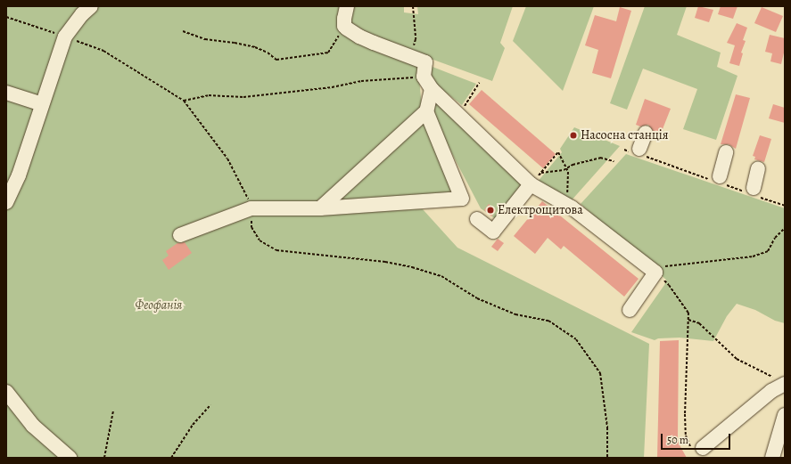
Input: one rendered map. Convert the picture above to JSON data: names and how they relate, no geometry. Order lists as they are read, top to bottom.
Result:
{
  "parks": ["Феофанія"],
  "places": ["Насосна станція", "Електрощитова"],
  "scale_bar": "50 m"
}
